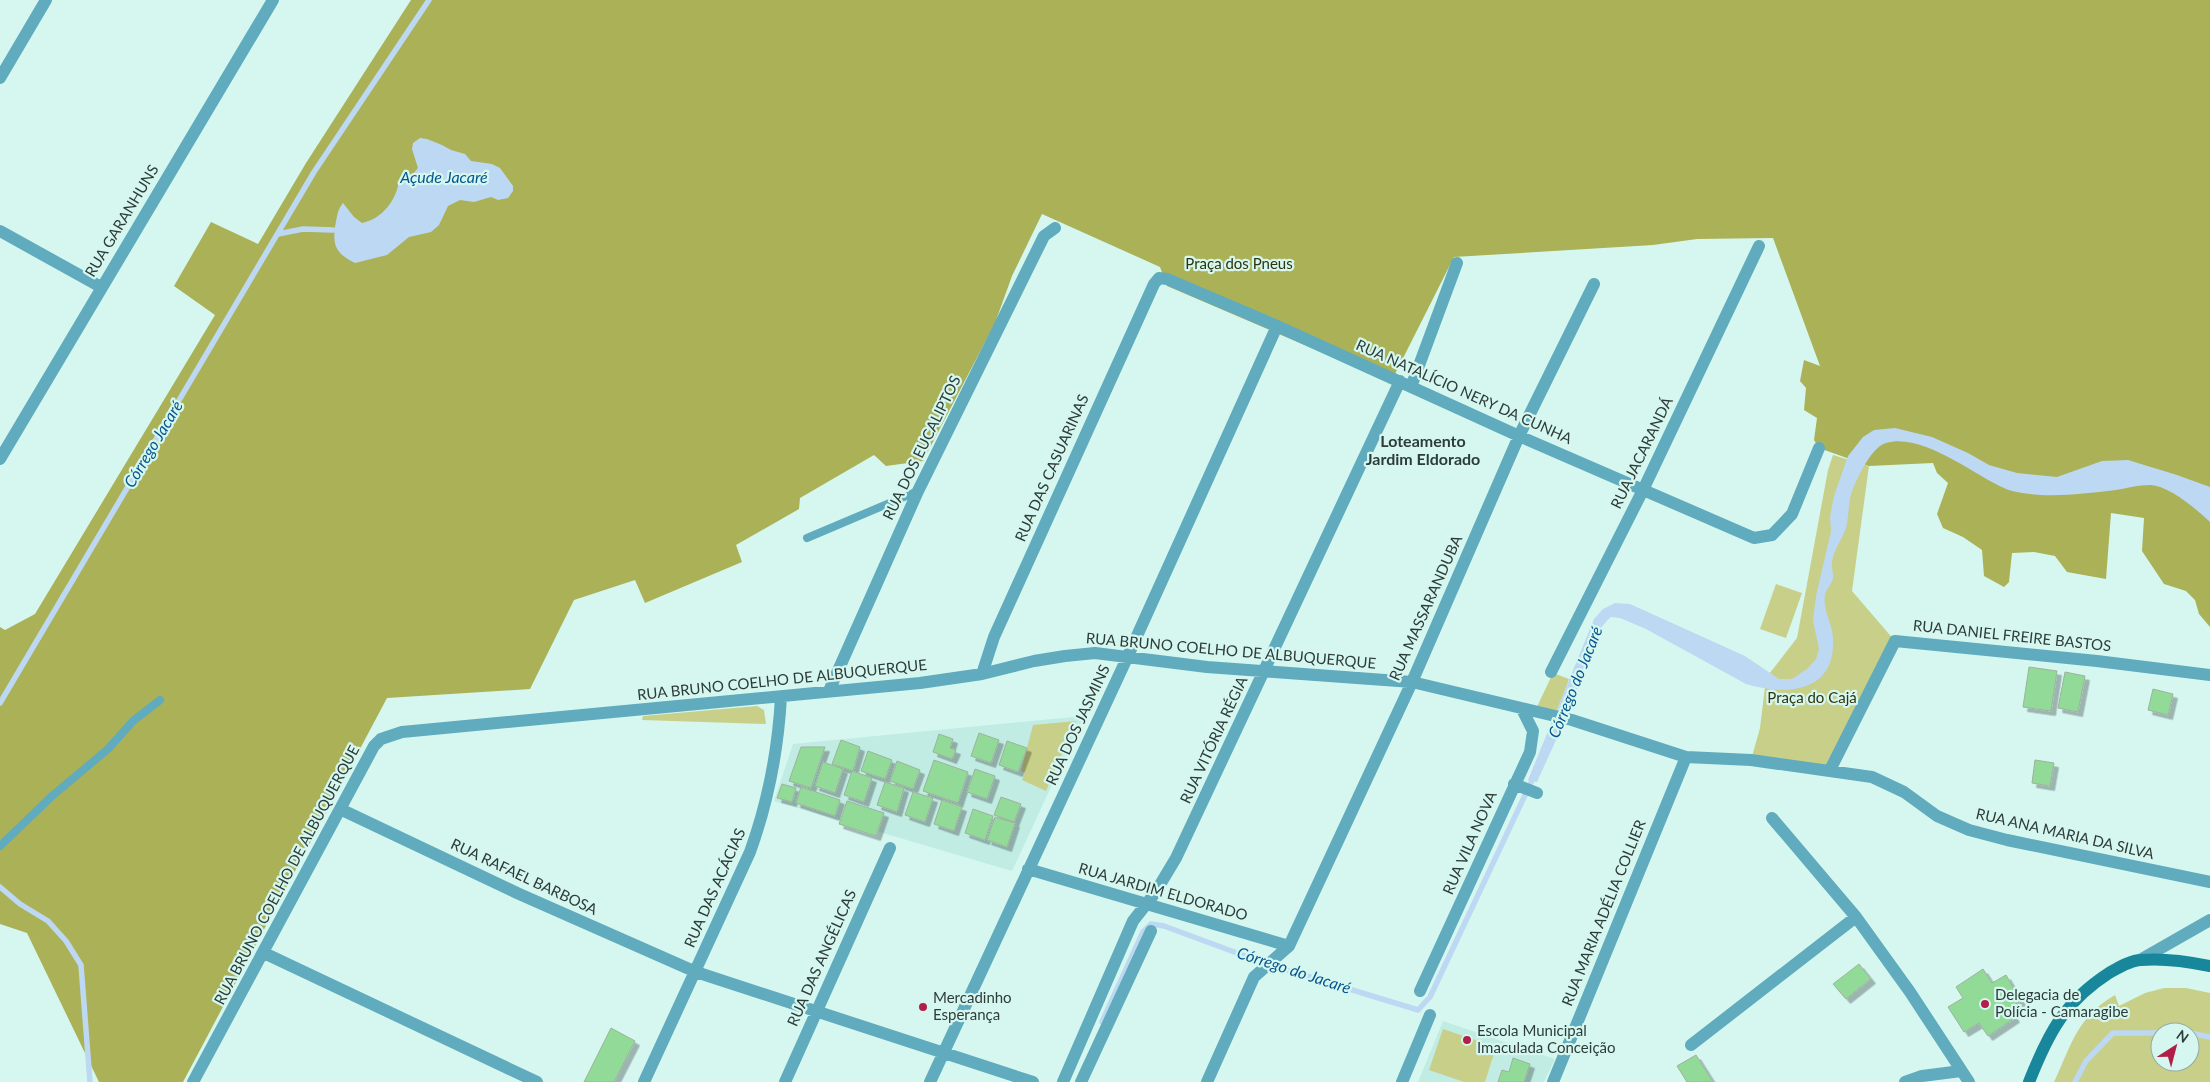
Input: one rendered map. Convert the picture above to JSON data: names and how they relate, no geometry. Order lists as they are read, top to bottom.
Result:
{
  "streets": {
    "street": [
      "RUA GARANHUNS",
      "RUA NATALÍCIO NERY DA CUNHA",
      "RUA DOS EUCALIPTOS",
      "RUA JACARANDÁ",
      "RUA DAS CASUARINAS",
      "RUA MASSARANDUBA",
      "RUA DANIEL FREIRE BASTOS",
      "RUA BRUNO COELHO DE ALBUQUERQUE",
      "RUA DOS JASMINS",
      "RUA VITÓRIA RÉGIA",
      "RUA ANA MARIA DA SILVA",
      "RUA VILA NOVA",
      "RUA RAFAEL BARBOSA",
      "RUA DAS ACÁCIAS",
      "RUA JARDIM ELDORADO",
      "RUA MARIA ADÉLIA COLLIER",
      "RUA DAS ANGÉLICAS"
    ]
  },
  "crossings": [
    ["RUA NATALÍCIO NERY DA CUNHA", "RUA JACARANDÁ"],
    ["RUA NATALÍCIO NERY DA CUNHA", "RUA DAS CASUARINAS"],
    ["RUA NATALÍCIO NERY DA CUNHA", "RUA MASSARANDUBA"],
    ["RUA NATALÍCIO NERY DA CUNHA", "RUA DOS JASMINS"],
    ["RUA NATALÍCIO NERY DA CUNHA", "RUA VITÓRIA RÉGIA"],
    ["RUA DOS EUCALIPTOS", "RUA BRUNO COELHO DE ALBUQUERQUE"],
    ["RUA DAS CASUARINAS", "RUA BRUNO COELHO DE ALBUQUERQUE"],
    ["RUA MASSARANDUBA", "RUA BRUNO COELHO DE ALBUQUERQUE"],
    ["RUA MASSARANDUBA", "RUA JARDIM ELDORADO"],
    ["RUA DANIEL FREIRE BASTOS", "RUA ANA MARIA DA SILVA"],
    ["RUA BRUNO COELHO DE ALBUQUERQUE", "RUA DOS JASMINS"],
    ["RUA BRUNO COELHO DE ALBUQUERQUE", "RUA VITÓRIA RÉGIA"],
    ["RUA BRUNO COELHO DE ALBUQUERQUE", "RUA ANA MARIA DA SILVA"],
    ["RUA BRUNO COELHO DE ALBUQUERQUE", "RUA VILA NOVA"],
    ["RUA BRUNO COELHO DE ALBUQUERQUE", "RUA RAFAEL BARBOSA"],
    ["RUA BRUNO COELHO DE ALBUQUERQUE", "RUA DAS ACÁCIAS"],
    ["RUA DOS JASMINS", "RUA RAFAEL BARBOSA"],
    ["RUA DOS JASMINS", "RUA JARDIM ELDORADO"],
    ["RUA VITÓRIA RÉGIA", "RUA JARDIM ELDORADO"],
    ["RUA ANA MARIA DA SILVA", "RUA MARIA ADÉLIA COLLIER"],
    ["RUA RAFAEL BARBOSA", "RUA DAS ACÁCIAS"],
    ["RUA RAFAEL BARBOSA", "RUA DAS ANGÉLICAS"]
  ],
  "districts": ["Loteamento Jardim Eldorado"],
  "water": ["Açude Jacaré", "Córrego Jacaré", "Córrego do Jacaré"],
  "parks": ["Praça dos Pneus", "Praça do Cajá"],
  "places": ["Delegacia de Polícia - Camaragibe", "Mercadinho Esperança", "Escola Municipal Imaculada Conceição"],
  "north": "top right"
}
